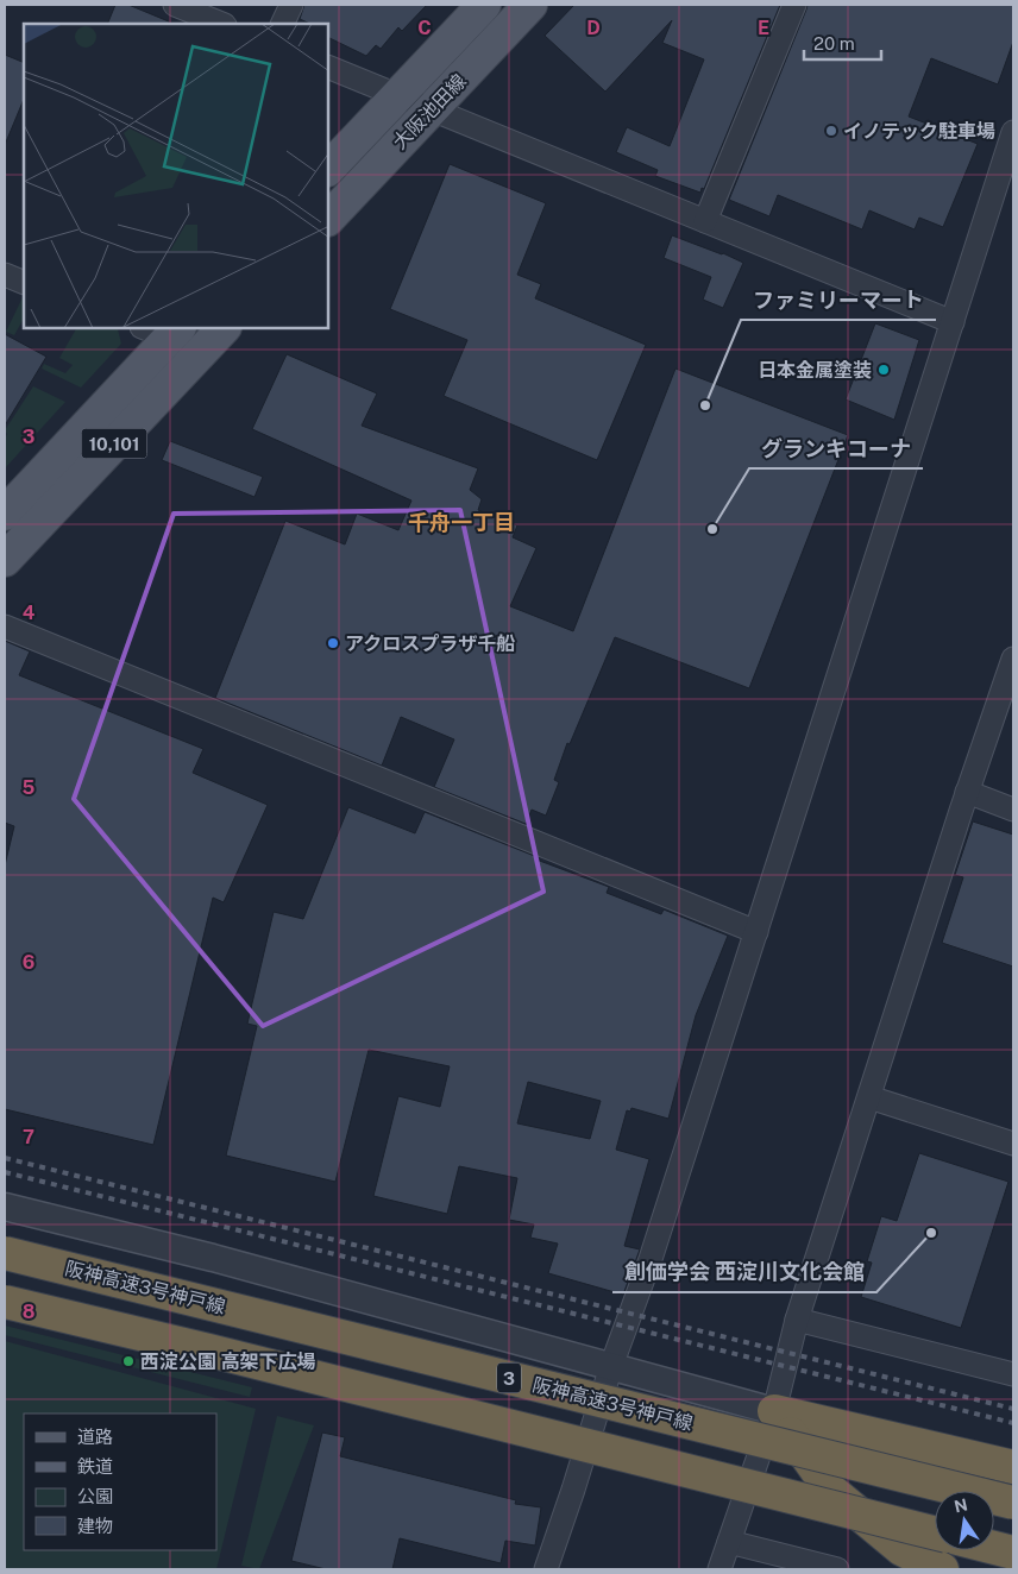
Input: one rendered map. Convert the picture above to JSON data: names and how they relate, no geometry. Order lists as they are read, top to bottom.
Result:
{
  "streets": {
    "highway": ["阪神高速3号神戸線", "3"],
    "main road": ["大阪池田線", "10,101"]
  },
  "districts": ["千舟一丁目"],
  "places": [
    "イノテック駐車場",
    "日本金属塗装",
    "ファミリーマート",
    "グランキコーナ",
    "アクロスプラザ千船",
    "創価学会 西淀川文化会館",
    "西淀公園 高架下広場"
  ],
  "legend": [
    "道路",
    "鉄道",
    "公園",
    "建物"
  ],
  "scale_bar": "20 m",
  "north": "top",
  "grid": {
    "columns": ["C", "D", "E"],
    "rows": [
      "3",
      "4",
      "5",
      "6",
      "7",
      "8"
    ]
  }
}
